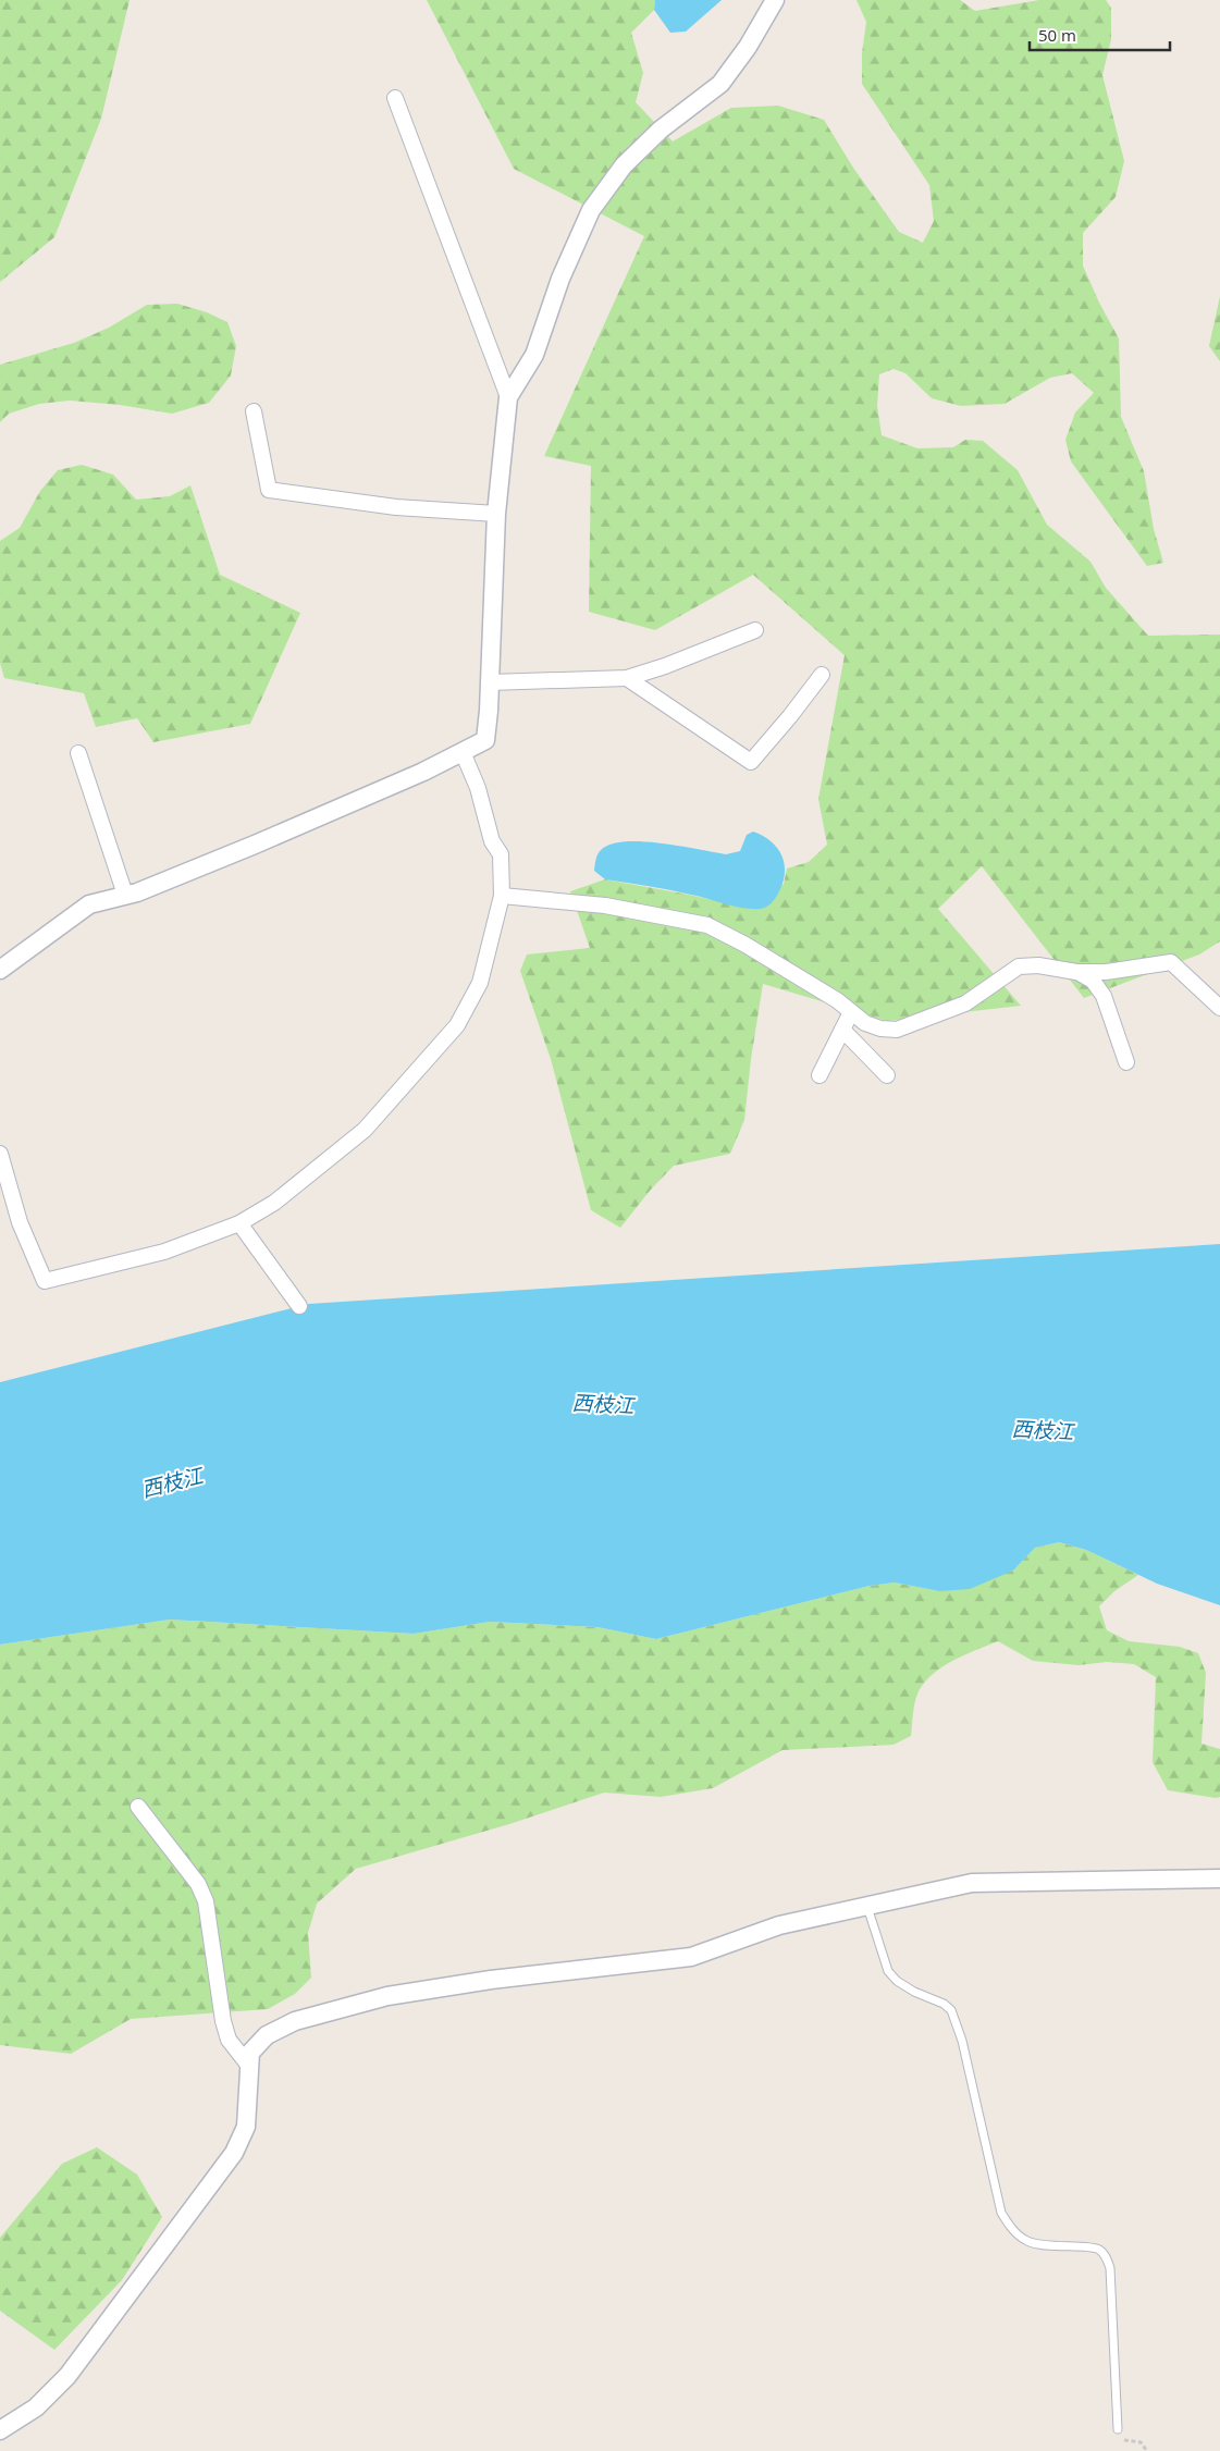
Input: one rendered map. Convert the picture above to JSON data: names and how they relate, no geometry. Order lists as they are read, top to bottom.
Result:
{
  "water": ["西枝江"],
  "scale_bar": "50 m"
}
